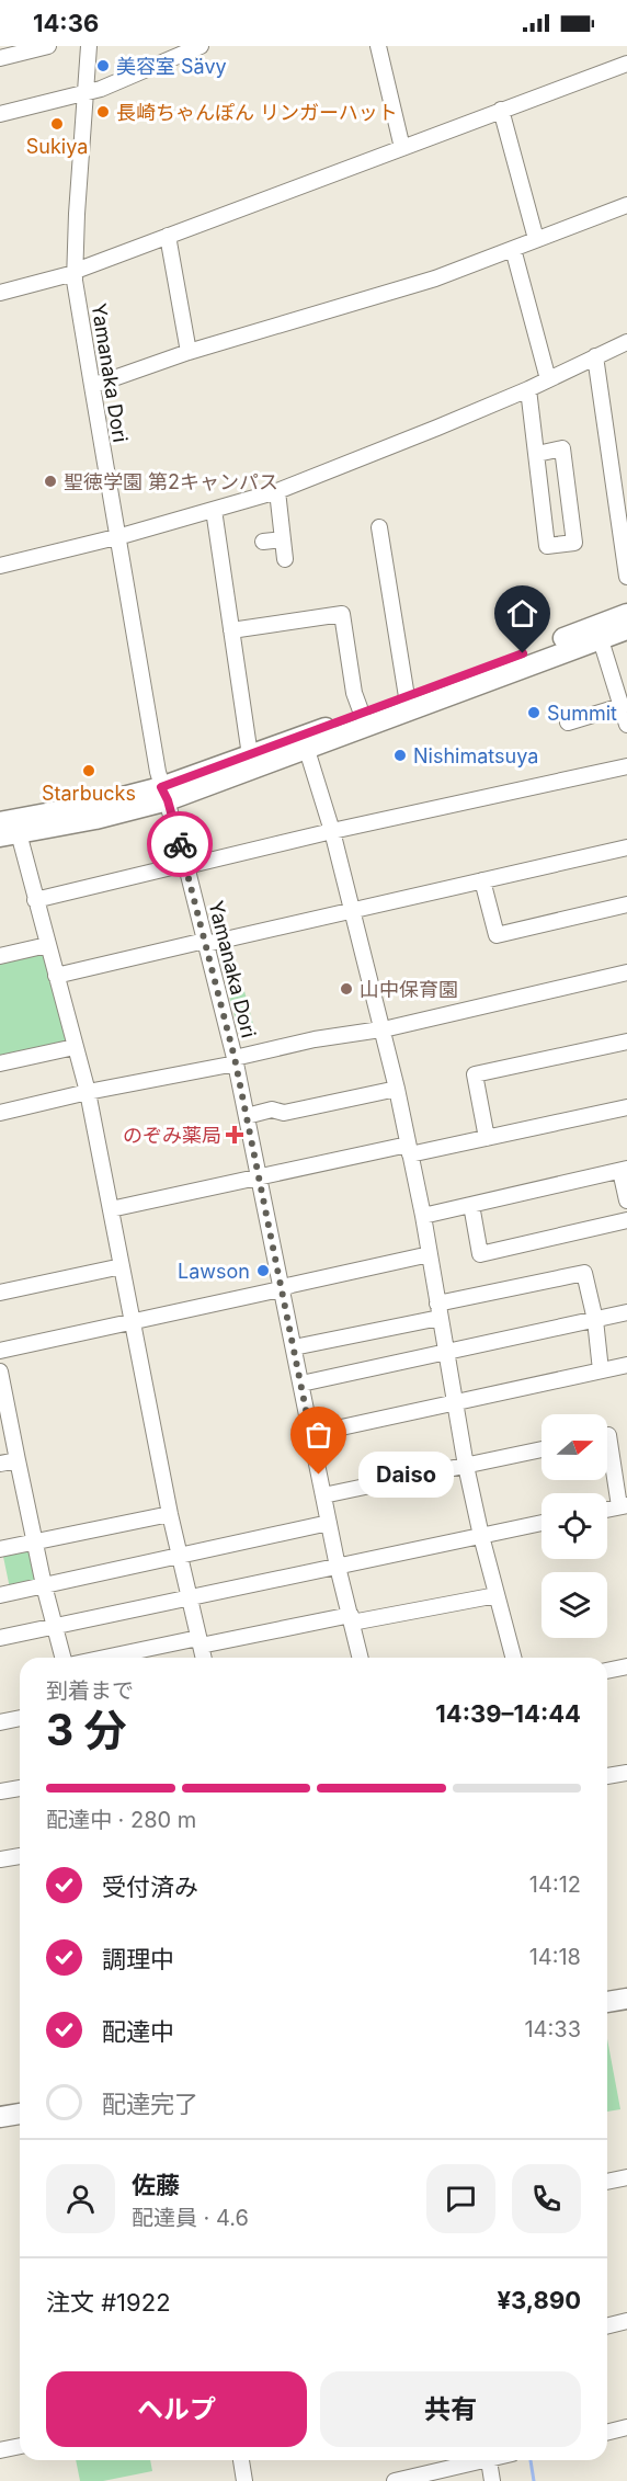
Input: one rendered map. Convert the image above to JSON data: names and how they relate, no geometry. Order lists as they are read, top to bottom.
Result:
{
  "streets": {
    "street": ["Yamanaka Dori"]
  },
  "places": {
    "other": [
      "美容室 Sävy",
      "長崎ちゃんぽん リンガーハット",
      "Sukiya",
      "聖徳学園 第2キャンパス",
      "Summit",
      "Nishimatsuya",
      "Starbucks",
      "山中保育園",
      "Lawson",
      "Daiso"
    ],
    "health": ["のぞみ薬局"]
  },
  "north": "right",
  "page": {
    "status": "14:36",
    "bubble": "Daiso",
    "heading": ["3 分", "到着まで", "14:39–14:44"],
    "panel": [
      "佐藤",
      "配達員 · 4.6",
      "注文 #1922",
      "¥3,890"
    ],
    "bar": "配達中 · 280 m",
    "list": [
      ["受付済み", "14:12"],
      ["調理中", "14:18"],
      ["配達中", "14:33"],
      "配達完了"
    ],
    "buttons": ["ヘルプ", "共有"]
  }
}
